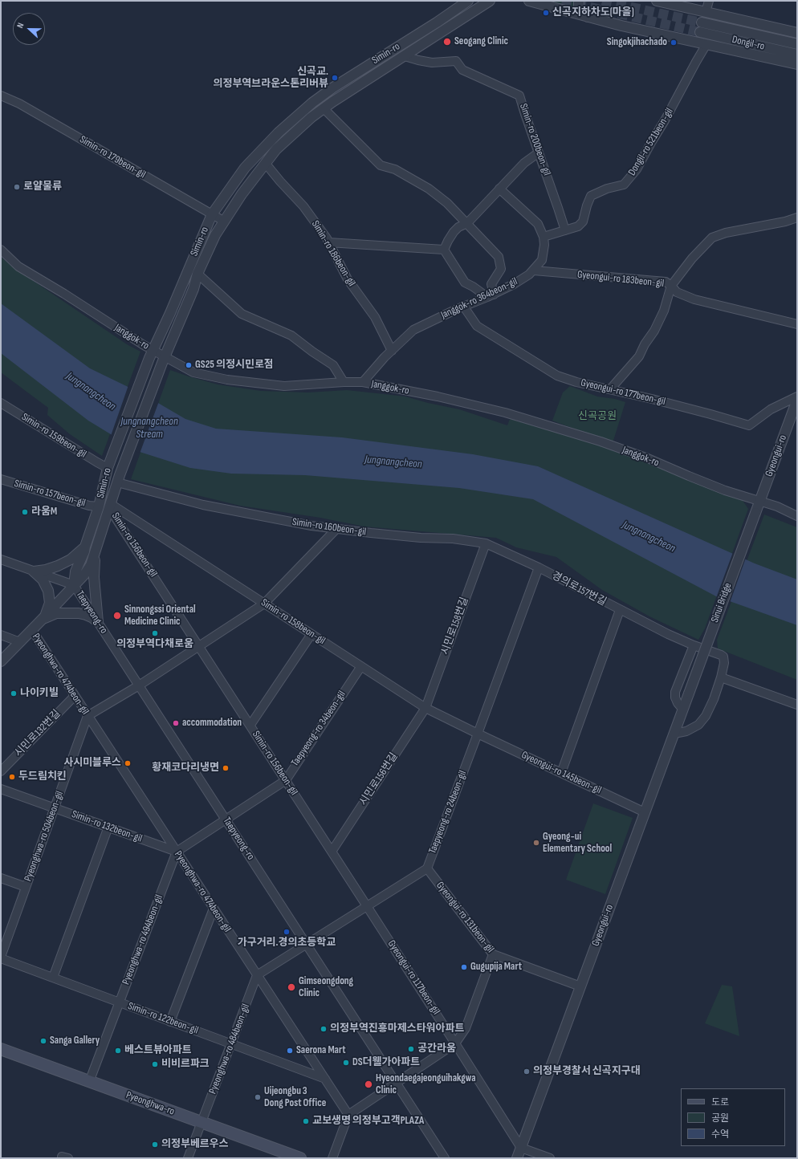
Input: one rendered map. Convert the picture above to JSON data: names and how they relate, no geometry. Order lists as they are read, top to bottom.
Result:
{
  "streets": {
    "main road": ["Pyeonghwa-ro"],
    "street": [
      "Dongil-ro",
      "Simin-ro",
      "Simin-ro 200beon-gil",
      "Dongil-ro 521beon-gil",
      "Simin-ro 179beon-gil",
      "Simin-ro 186beon-gil",
      "Gyeongui-ro 183beon-gil",
      "Janggok-ro 364beon-gil",
      "Janggok-ro",
      "Gyeongui-ro 177beon-gil",
      "Simin-ro 159beon-gil",
      "Gyeongui-ro",
      "Simin-ro 157beon-gil",
      "Simin-ro 160beon-gil",
      "Simin-ro 156beon-gil",
      "경의로157번길",
      "Sinui Bridge",
      "Taepyeong-ro",
      "Simin-ro 158beon-gil",
      "시민로158번길",
      "Pyeonghwa-ro 474beon-gil",
      "Taepyeong-ro 34beon-gil",
      "시민로132번길",
      "Gyeongui-ro 145beon-gil",
      "시민로156번길",
      "Taepyeong-ro 24beon-gil",
      "Simin-ro 132beon-gil",
      "Pyeonghwa-ro 504beon-gil",
      "Gyeongui-ro 131beon-gil",
      "Pyeonghwa-ro 494beon-gil",
      "Gyeongui-ro 117beon-gil",
      "Simin-ro 122beon-gil",
      "Pyeonghwa-ro 484beon-gil"
    ]
  },
  "crossings": [
    ["Simin-ro", "Simin-ro 200beon-gil"],
    ["Simin-ro", "Simin-ro 179beon-gil"],
    ["Simin-ro", "Simin-ro 186beon-gil"],
    ["Simin-ro", "Janggok-ro"],
    ["Simin-ro", "Simin-ro 159beon-gil"],
    ["Simin-ro", "Simin-ro 157beon-gil"],
    ["Simin-ro", "Simin-ro 160beon-gil"],
    ["Simin-ro", "Simin-ro 156beon-gil"],
    ["Simin-ro", "Taepyeong-ro"],
    ["Simin-ro", "Simin-ro 158beon-gil"],
    ["Simin-ro", "Pyeonghwa-ro 474beon-gil"],
    ["Simin-ro 200beon-gil", "Dongil-ro 521beon-gil"],
    ["Simin-ro 186beon-gil", "Janggok-ro 364beon-gil"],
    ["Gyeongui-ro 183beon-gil", "Janggok-ro 364beon-gil"],
    ["Janggok-ro 364beon-gil", "Janggok-ro"],
    ["Janggok-ro 364beon-gil", "Gyeongui-ro 177beon-gil"],
    ["Janggok-ro", "Gyeongui-ro"],
    ["Gyeongui-ro", "Sinui Bridge"],
    ["Gyeongui-ro", "Gyeongui-ro 145beon-gil"],
    ["Gyeongui-ro", "Gyeongui-ro 131beon-gil"],
    ["Gyeongui-ro", "Gyeongui-ro 117beon-gil"],
    ["Simin-ro 160beon-gil", "경의로157번길"],
    ["Simin-ro 160beon-gil", "시민로158번길"],
    ["Simin-ro 160beon-gil", "Taepyeong-ro 24beon-gil"],
    ["Simin-ro 156beon-gil", "Simin-ro 158beon-gil"],
    ["Simin-ro 156beon-gil", "Taepyeong-ro 34beon-gil"],
    ["Simin-ro 156beon-gil", "시민로156번길"],
    ["Simin-ro 156beon-gil", "Gyeongui-ro 117beon-gil"],
    ["경의로157번길", "Taepyeong-ro 24beon-gil"],
    ["Taepyeong-ro", "Taepyeong-ro 34beon-gil"],
    ["Simin-ro 158beon-gil", "시민로158번길"],
    ["Simin-ro 158beon-gil", "Taepyeong-ro 34beon-gil"],
    ["Simin-ro 158beon-gil", "Gyeongui-ro 145beon-gil"],
    ["Simin-ro 158beon-gil", "시민로156번길"],
    ["Simin-ro 158beon-gil", "Taepyeong-ro 24beon-gil"],
    ["시민로158번길", "시민로156번길"],
    ["Pyeonghwa-ro 474beon-gil", "Taepyeong-ro 34beon-gil"],
    ["Pyeonghwa-ro 474beon-gil", "시민로132번길"],
    ["Pyeonghwa-ro 474beon-gil", "Simin-ro 132beon-gil"],
    ["Pyeonghwa-ro 474beon-gil", "Pyeonghwa-ro 504beon-gil"],
    ["Pyeonghwa-ro 474beon-gil", "Pyeonghwa-ro 494beon-gil"],
    ["Pyeonghwa-ro 474beon-gil", "Simin-ro 122beon-gil"],
    ["Pyeonghwa-ro 474beon-gil", "Pyeonghwa-ro 484beon-gil"],
    ["Taepyeong-ro 34beon-gil", "Simin-ro 132beon-gil"],
    ["Taepyeong-ro 34beon-gil", "Pyeonghwa-ro 494beon-gil"],
    ["Gyeongui-ro 145beon-gil", "Taepyeong-ro 24beon-gil"],
    ["Taepyeong-ro 24beon-gil", "Gyeongui-ro 131beon-gil"],
    ["Simin-ro 132beon-gil", "Pyeonghwa-ro 504beon-gil"],
    ["Simin-ro 132beon-gil", "Pyeonghwa-ro 494beon-gil"],
    ["Pyeonghwa-ro 504beon-gil", "Simin-ro 122beon-gil"],
    ["Pyeonghwa-ro 494beon-gil", "Simin-ro 122beon-gil"],
    ["Pyeonghwa-ro 494beon-gil", "Pyeonghwa-ro"],
    ["Simin-ro 122beon-gil", "Pyeonghwa-ro 484beon-gil"],
    ["Pyeonghwa-ro 484beon-gil", "Pyeonghwa-ro"]
  ],
  "water": ["Jungnangcheon", "Jungnangcheon Stream"],
  "parks": ["신곡공원"],
  "places": [
    "신곡지하차도(마을)",
    "Seogang Clinic",
    "Singokjihachado",
    "신곡교. 의정부역브라운스톤리버뷰",
    "로얄물류",
    "GS25 의정시민로점",
    "라움M",
    "Sinnongssi Oriental Medicine Clinic",
    "의정부역다채로움",
    "나이키빌",
    "accommodation",
    "사시미블루스",
    "황재코다리냉면",
    "두드림치킨",
    "Gyeong-ui Elementary School",
    "가구거리.경의초등학교",
    "Gugupija Mart",
    "Gimseongdong Clinic",
    "의정부역진흥마제스타워아파트",
    "Sanga Gallery",
    "공간라움",
    "베스트뷰아파트",
    "Saerona Mart",
    "DS더웰가아파트",
    "비비르파크",
    "의정부경찰서 신곡지구대",
    "Hyeondaegajeonguihakgwa Clinic",
    "Uijeongbu 3 Dong Post Office",
    "교보생명 의정부고객PLAZA",
    "의정부베르우스"
  ],
  "legend": ["도로", "공원", "수역"],
  "north": "left"
}
